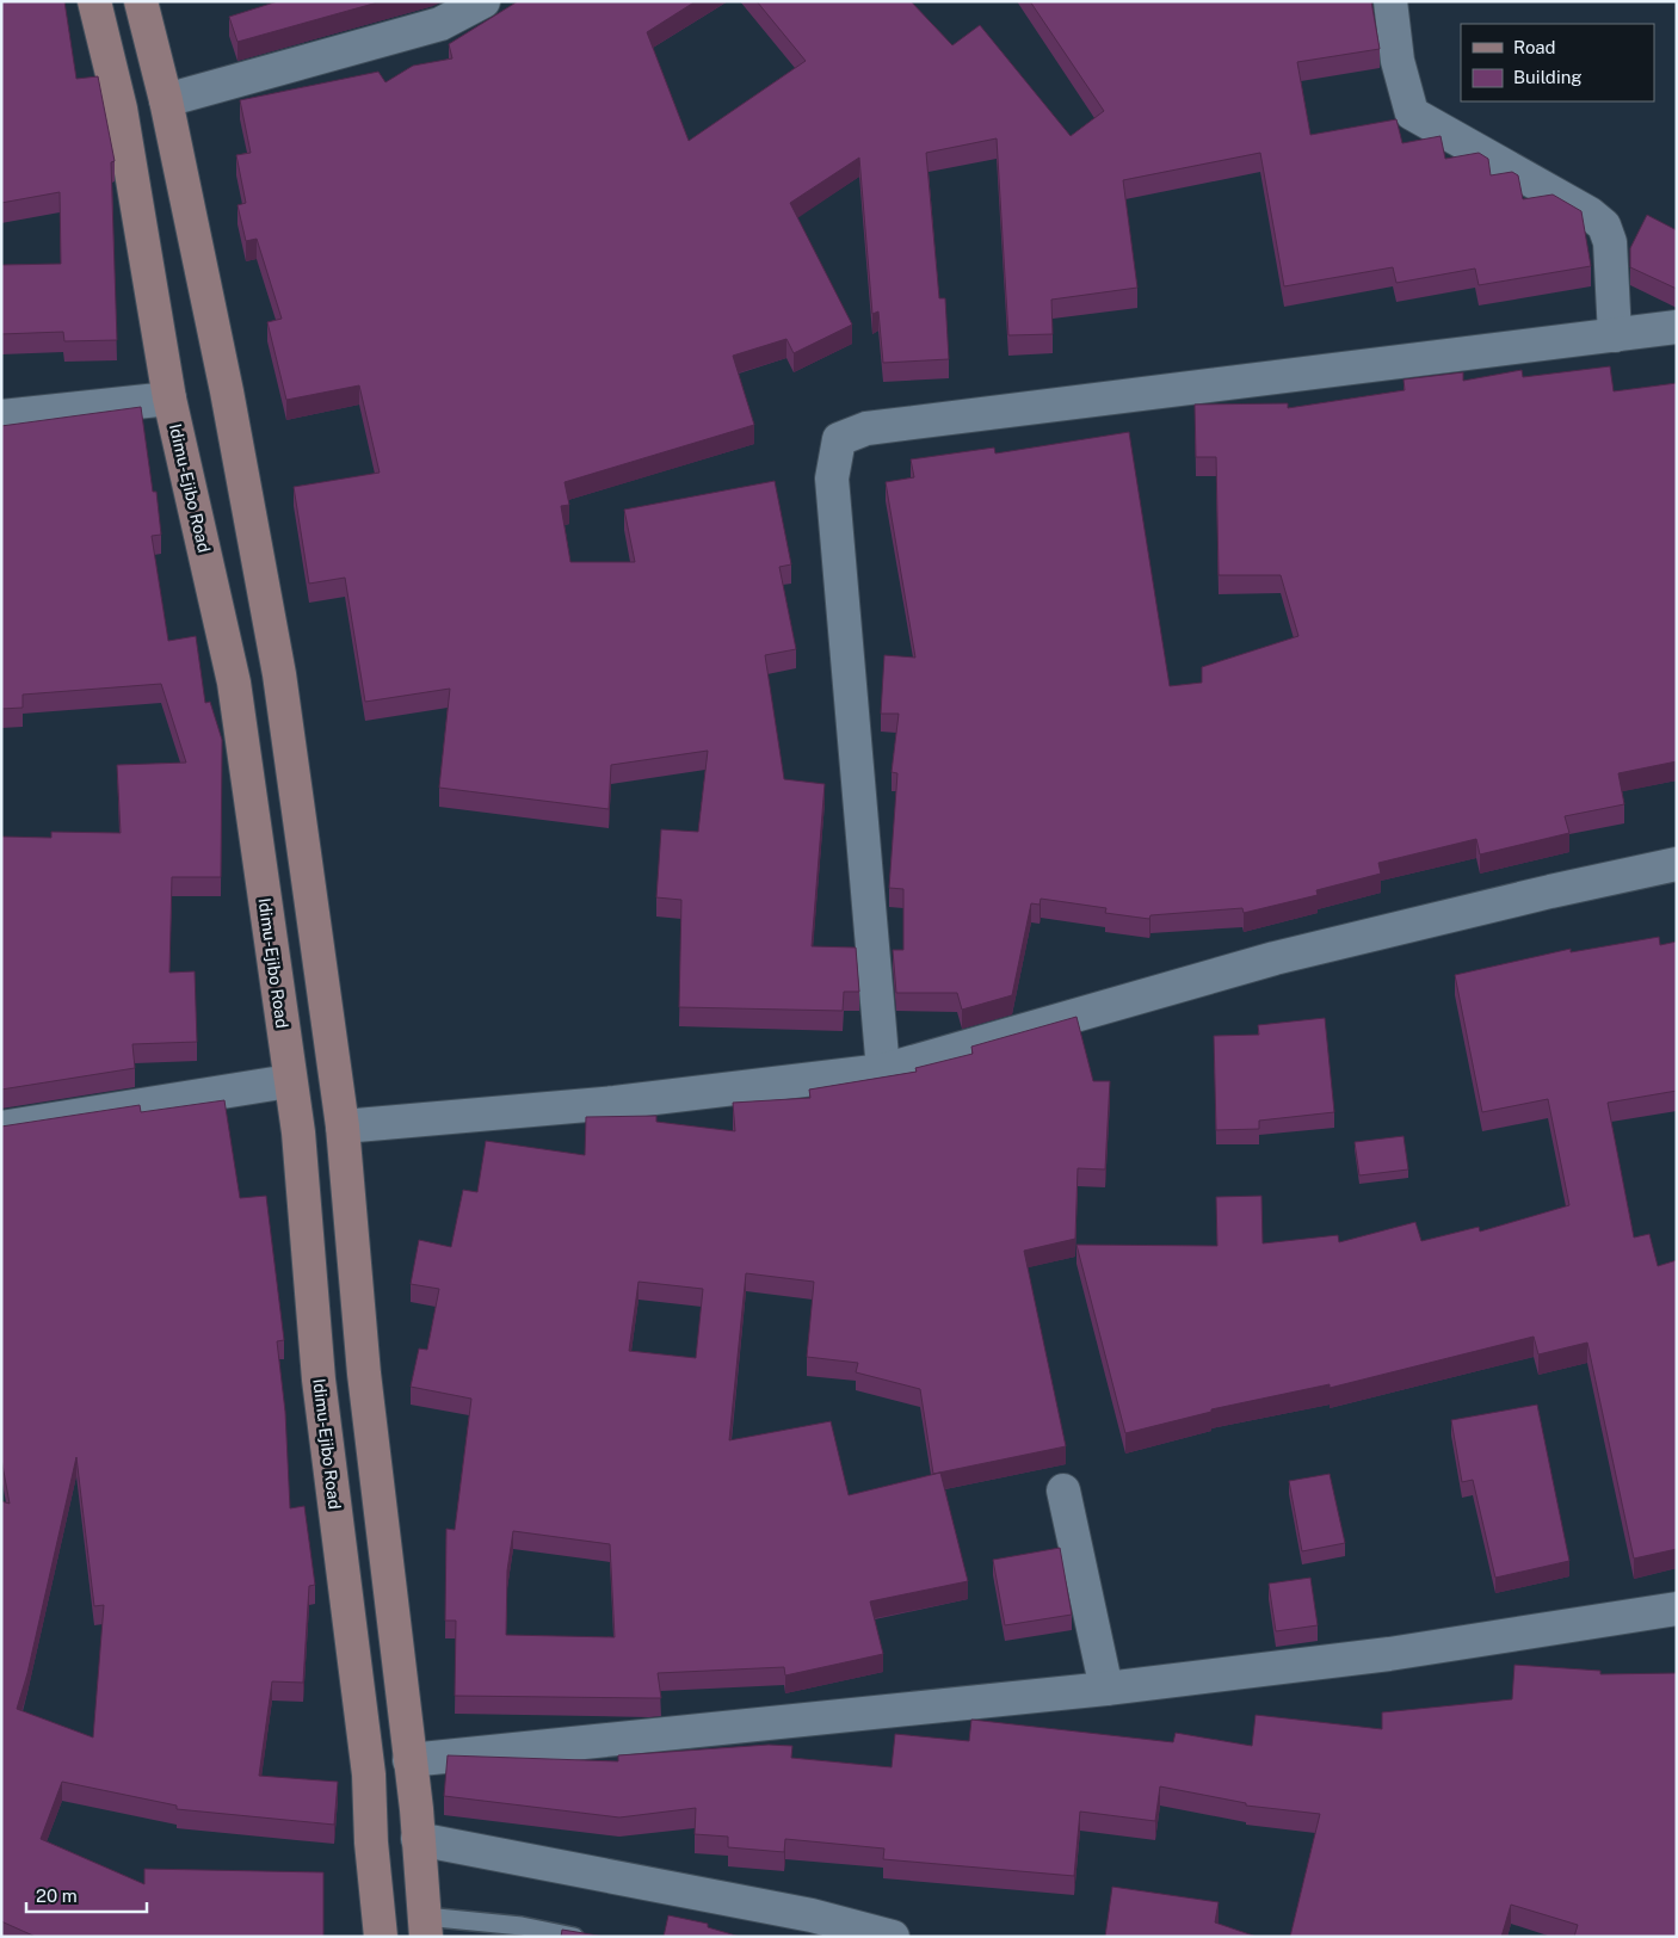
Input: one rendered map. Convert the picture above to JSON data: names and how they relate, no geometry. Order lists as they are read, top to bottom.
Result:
{
  "streets": {
    "main road": ["Idimu-Ejibo Road"]
  },
  "legend": ["Road", "Building"],
  "scale_bar": "20 m"
}
